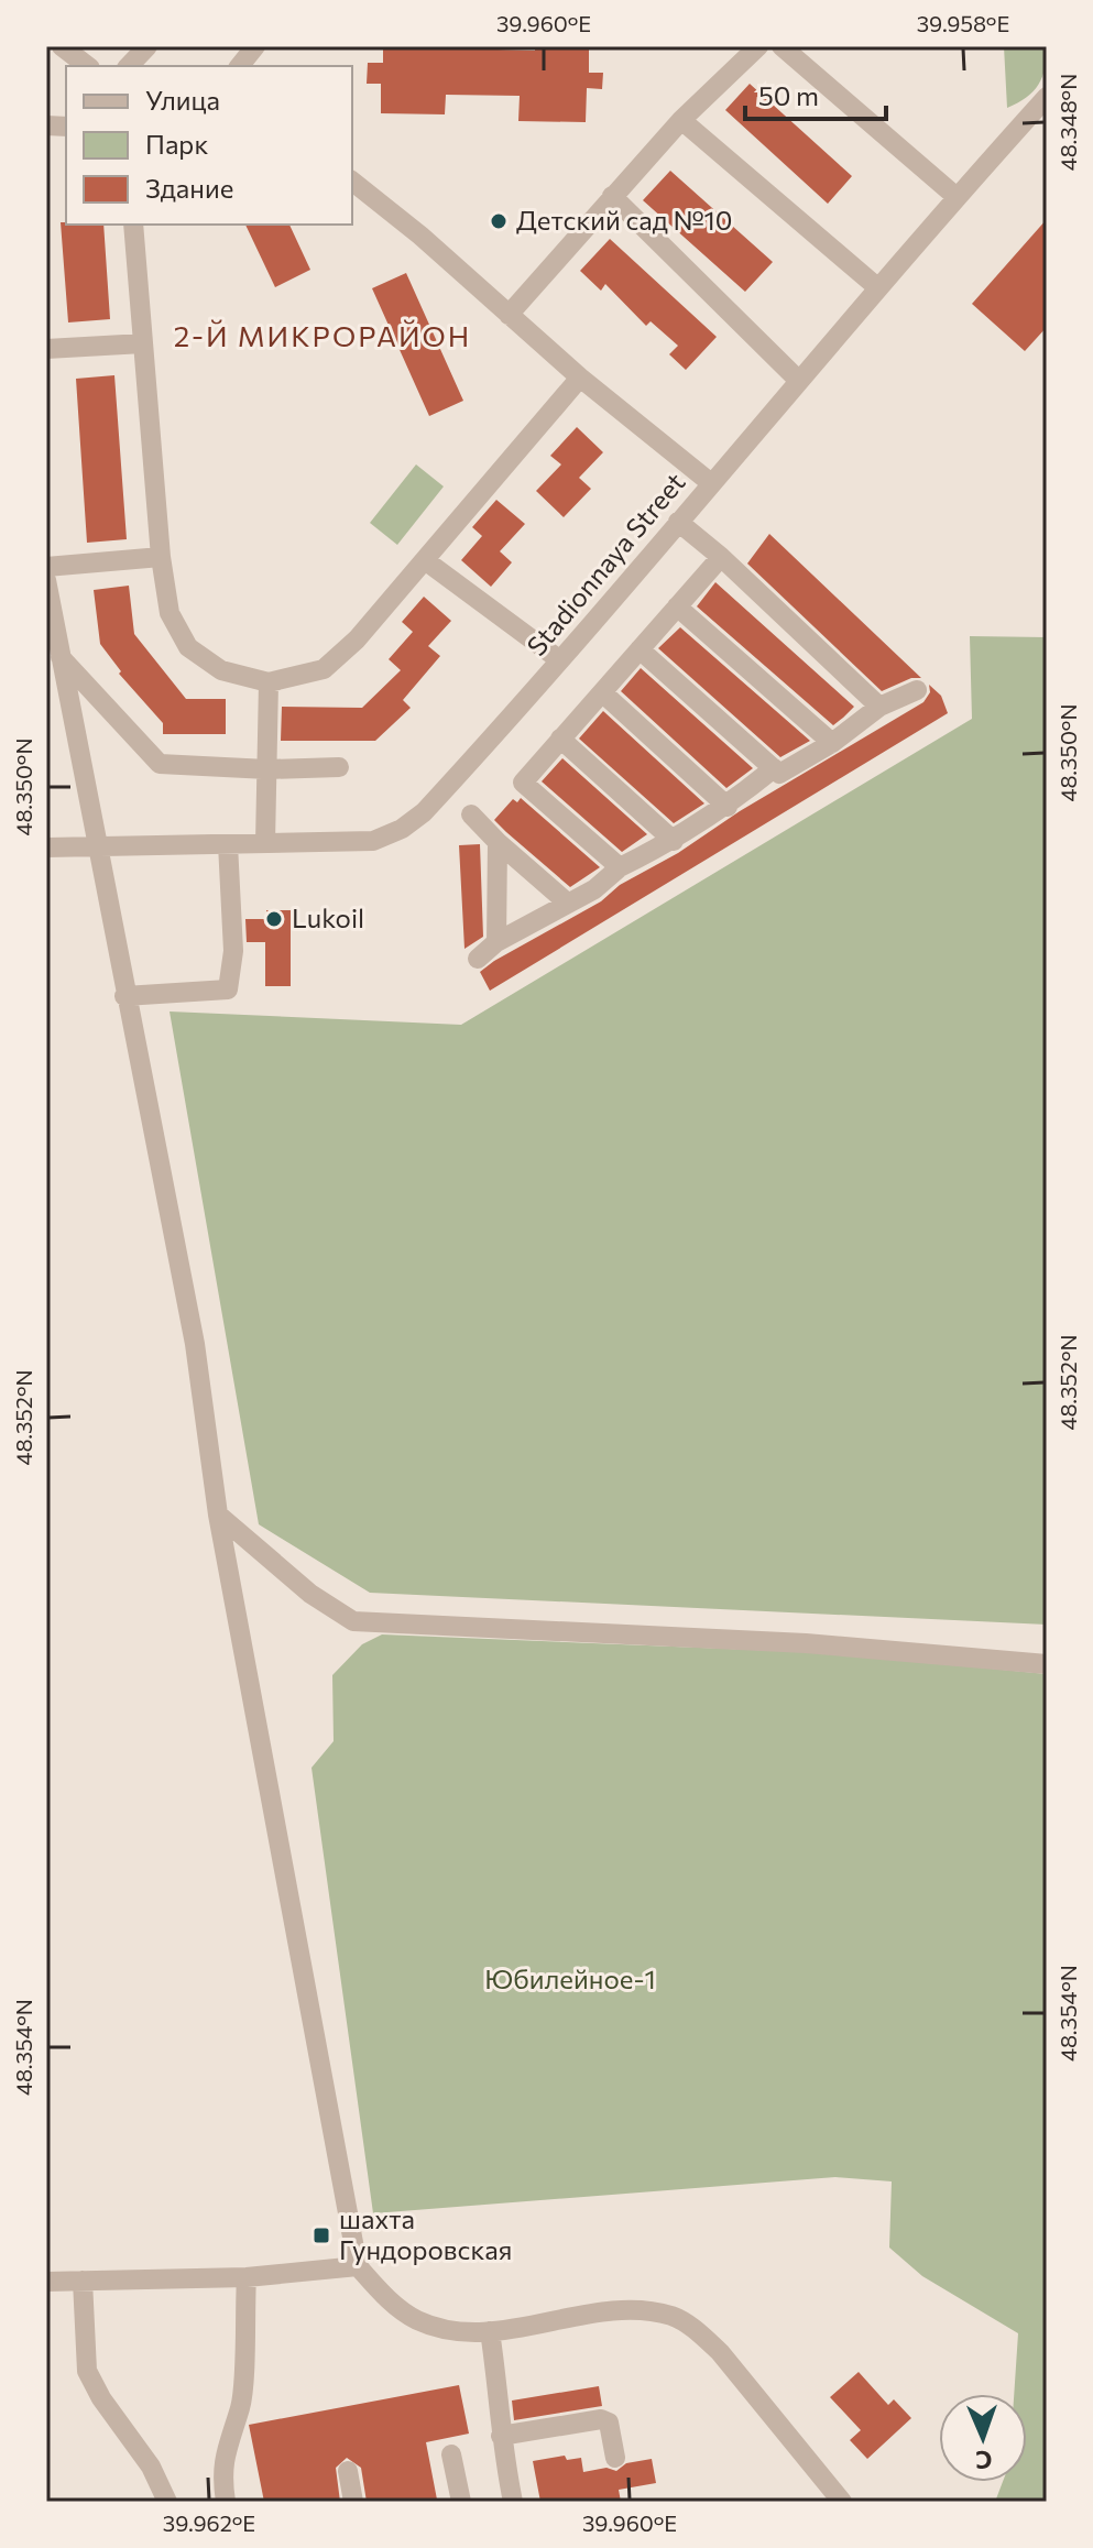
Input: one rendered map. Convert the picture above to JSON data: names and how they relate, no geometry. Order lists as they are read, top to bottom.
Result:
{
  "streets": {
    "street": ["Stadionnaya Street"]
  },
  "districts": ["2-Й МИКРОРАЙОН"],
  "parks": ["Юбилейное-1"],
  "places": {
    "other": ["Детский сад №10", "Lukoil"],
    "transit": ["шахта Гундоровская"]
  },
  "legend": ["Улица", "Парк", "Здание"],
  "scale_bar": "50 m",
  "north": "bottom",
  "coordinates": [
    "39.960°E",
    "39.958°E",
    "48.348°N",
    "48.350°N",
    "48.352°N",
    "48.354°N",
    "39.962°E"
  ]
}
